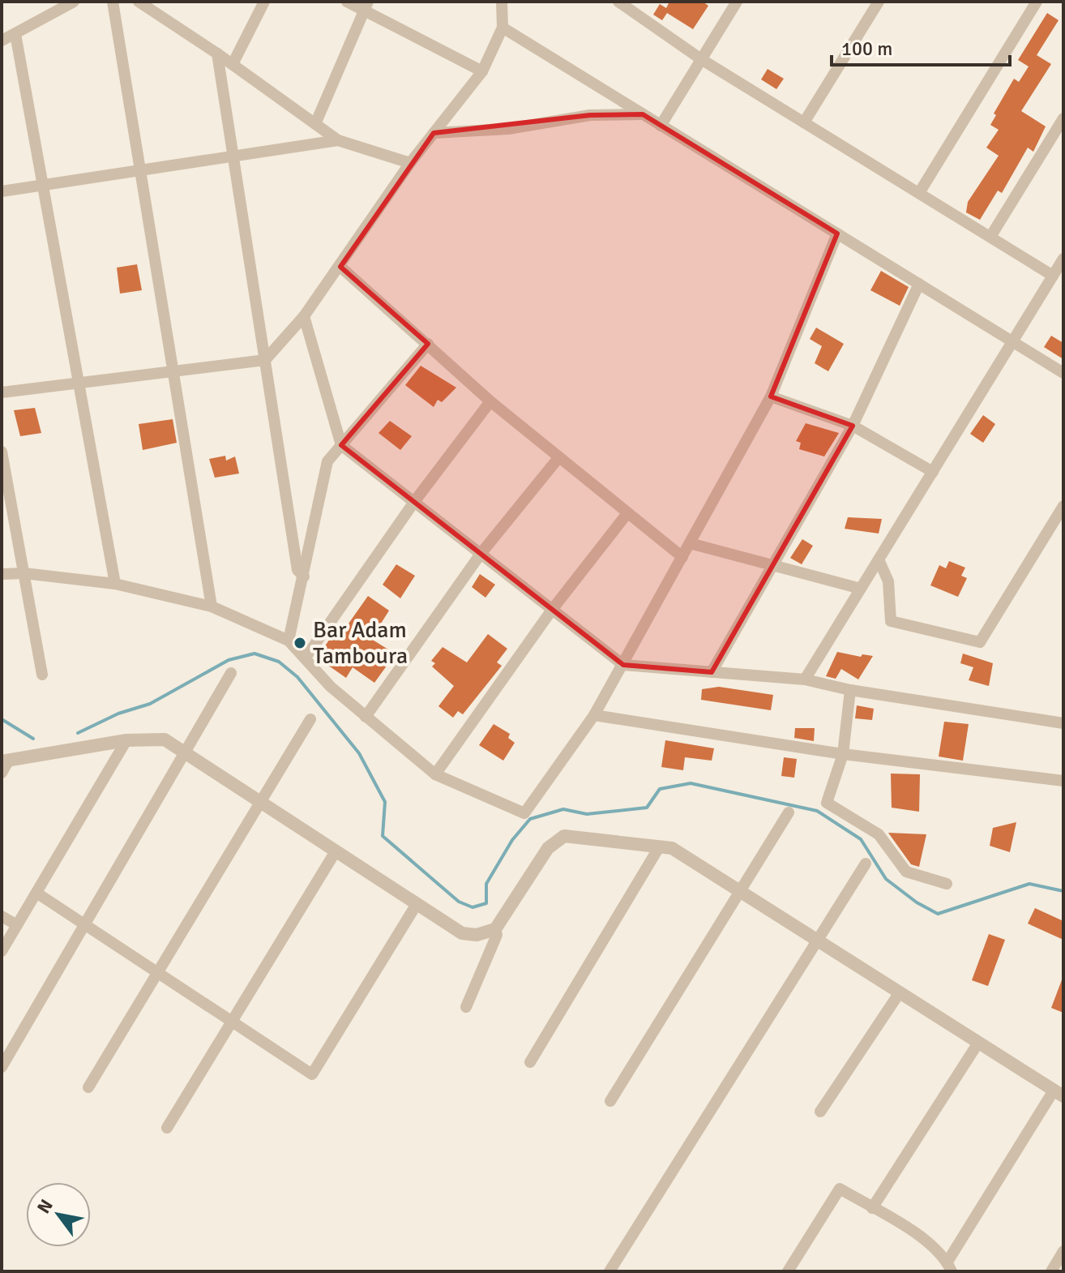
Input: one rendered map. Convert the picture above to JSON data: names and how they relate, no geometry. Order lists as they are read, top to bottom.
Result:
{
  "places": ["Bar Adam Tamboura"],
  "scale_bar": "100 m",
  "north": "top left"
}
